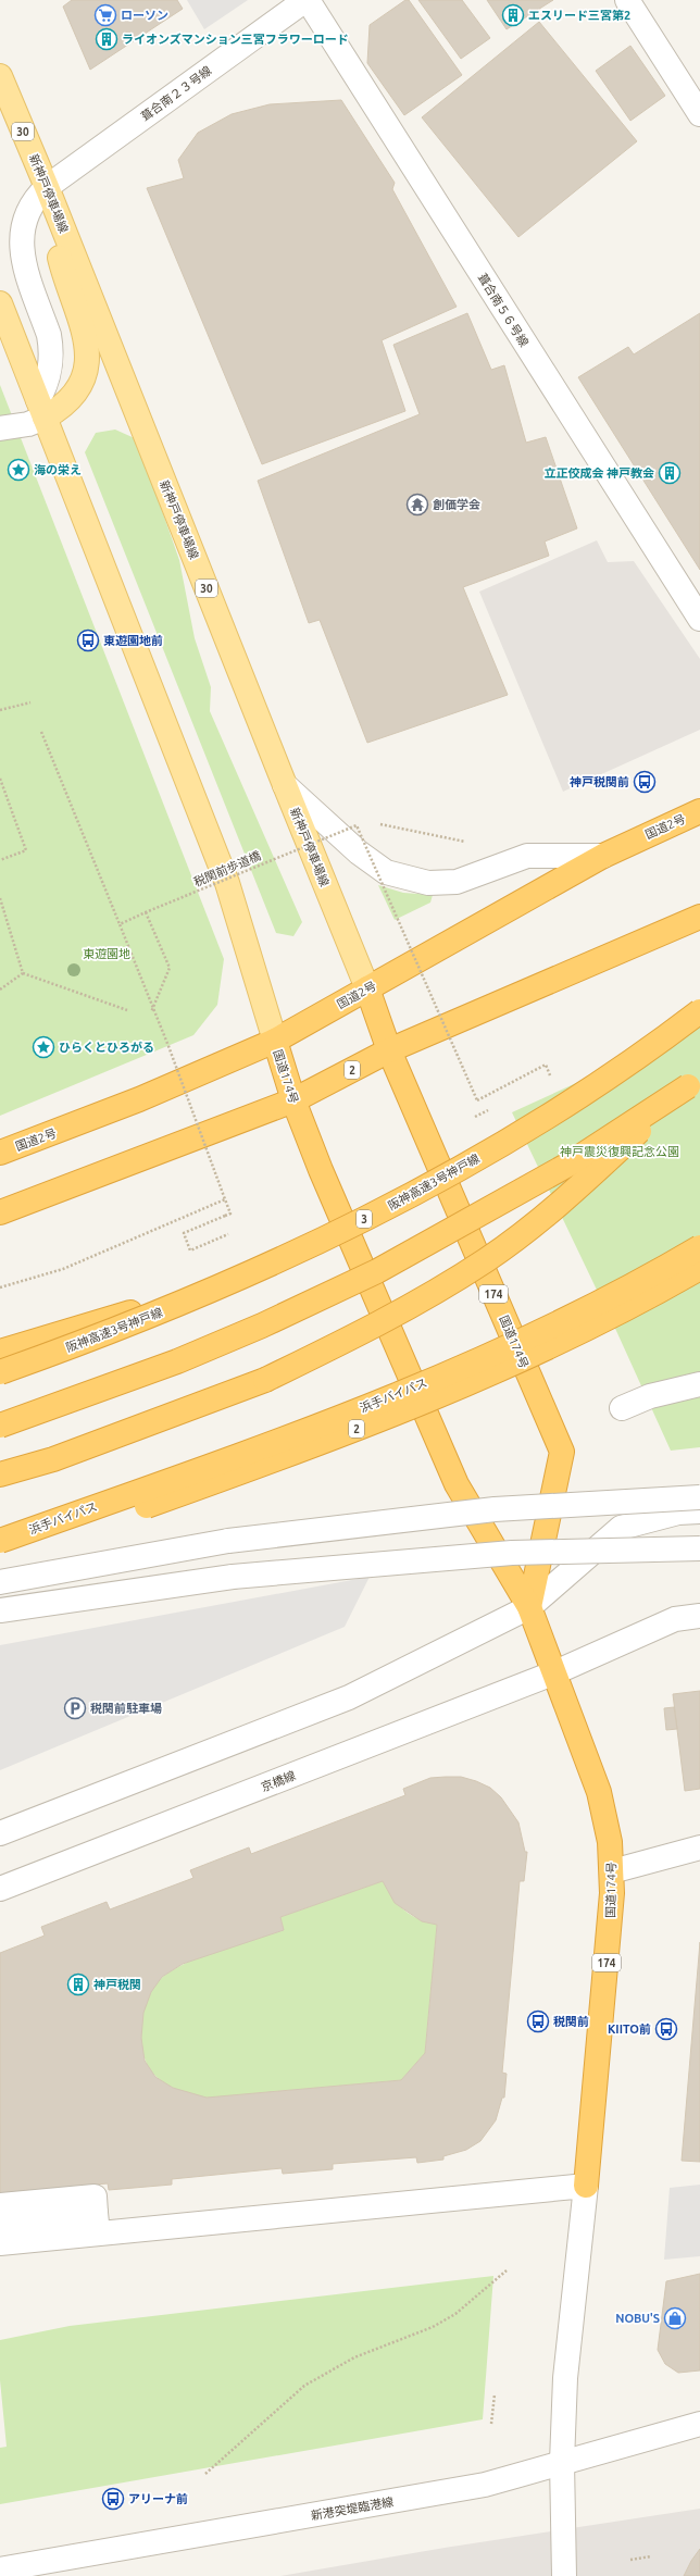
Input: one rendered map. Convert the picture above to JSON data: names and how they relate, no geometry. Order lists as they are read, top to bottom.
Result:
{
  "streets": {
    "highway": [
      "国道2号",
      "2",
      "国道174号",
      "阪神高速3号神戸線",
      "3",
      "174",
      "浜手バイパス"
    ],
    "main road": ["30", "新神戸停車場線"],
    "street": [
      "葺合南２３号線",
      "葺合南５６号線",
      "京橋線",
      "新港突堤臨港線"
    ],
    "path": ["税関前歩道橋"]
  },
  "crossings": [
    ["葺合南２３号線", "新神戸停車場線"],
    ["葺合南２３号線", "葺合南５６号線"],
    ["新神戸停車場線", "国道2号"],
    ["新神戸停車場線", "国道174号"],
    ["国道2号", "国道174号"],
    ["2", "国道174号"],
    ["国道174号", "京橋線"],
    ["阪神高速3号神戸線", "3"]
  ],
  "parks": ["東遊園地", "神戸震災復興記念公園"],
  "places": {
    "supermarket": ["ローソン"],
    "building": [
      "エスリード三宮第2",
      "ライオンズマンション三宮フラワーロード",
      "立正佼成会 神戸教会",
      "神戸税関"
    ],
    "place": ["海の栄え", "ひらくとひろがる"],
    "temple": ["創価学会"],
    "bus stop": [
      "東遊園地前",
      "神戸税関前",
      "税関前",
      "KIITO前",
      "アリーナ前"
    ],
    "parking": ["税関前駐車場"],
    "shop": ["NOBU'S"]
  }
}
